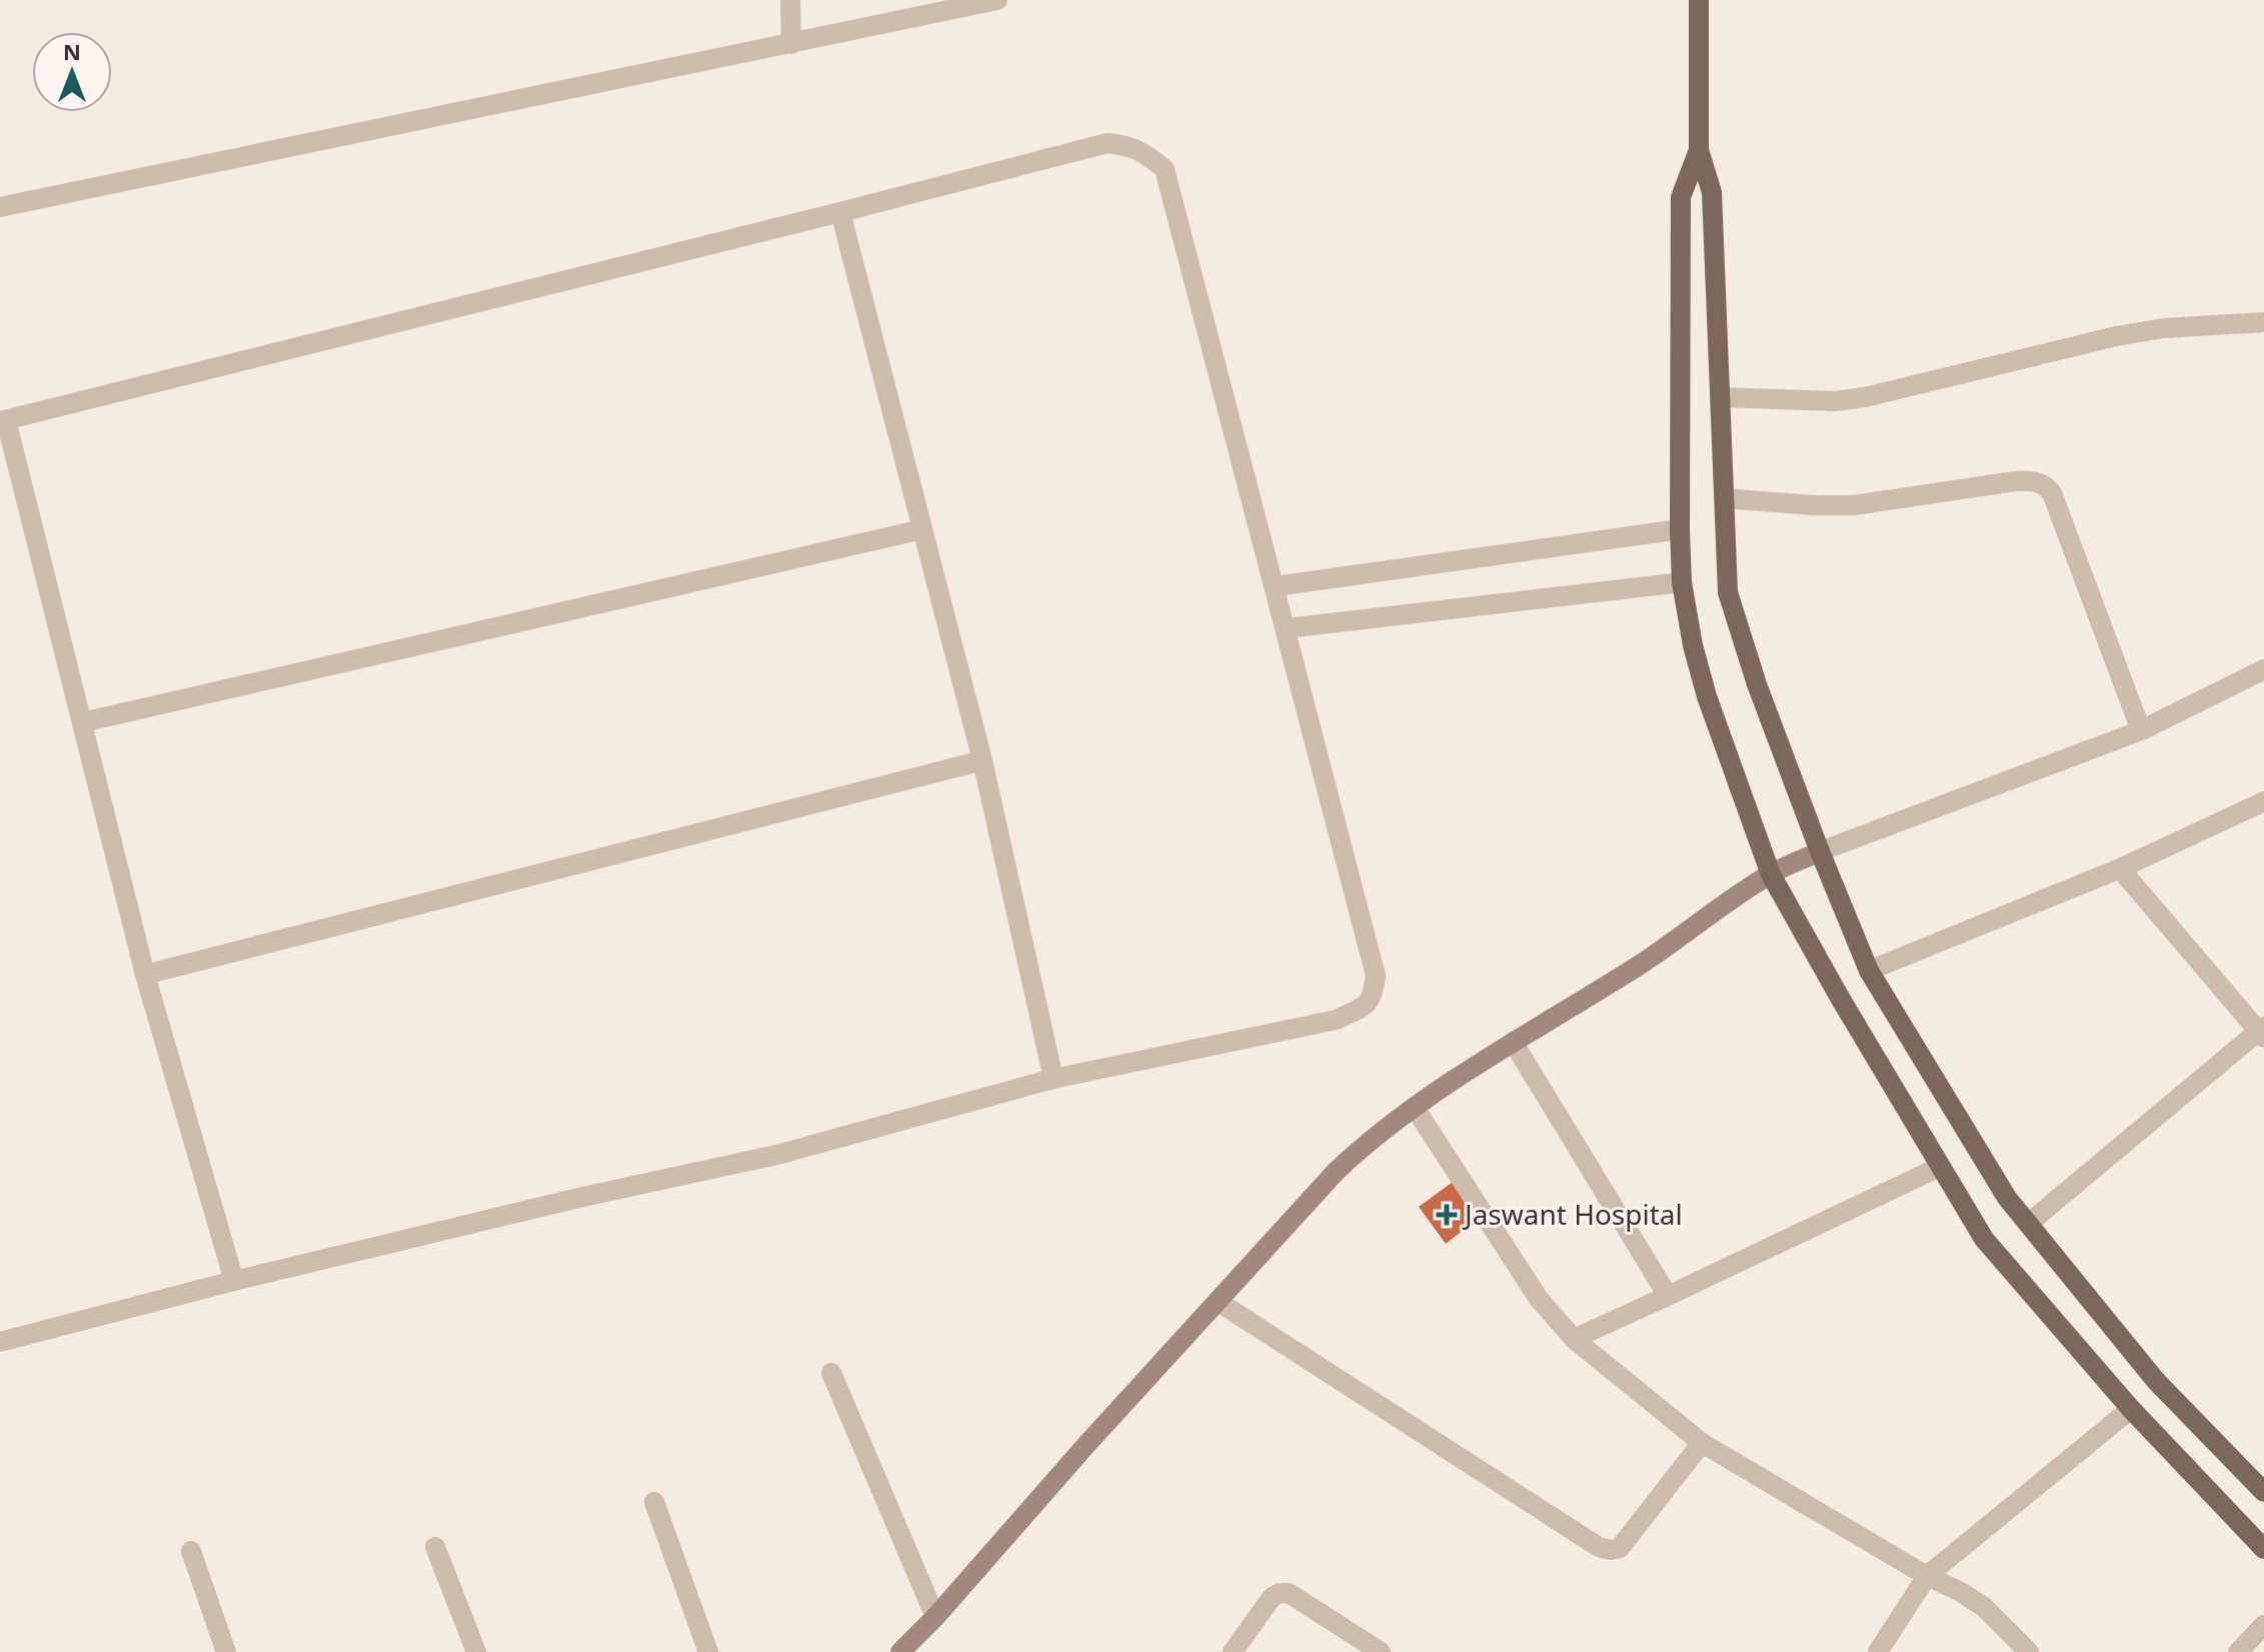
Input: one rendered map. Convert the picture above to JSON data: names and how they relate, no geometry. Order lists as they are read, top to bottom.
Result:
{
  "places": {
    "health": ["Jaswant Hospital"]
  },
  "north": "top"
}
